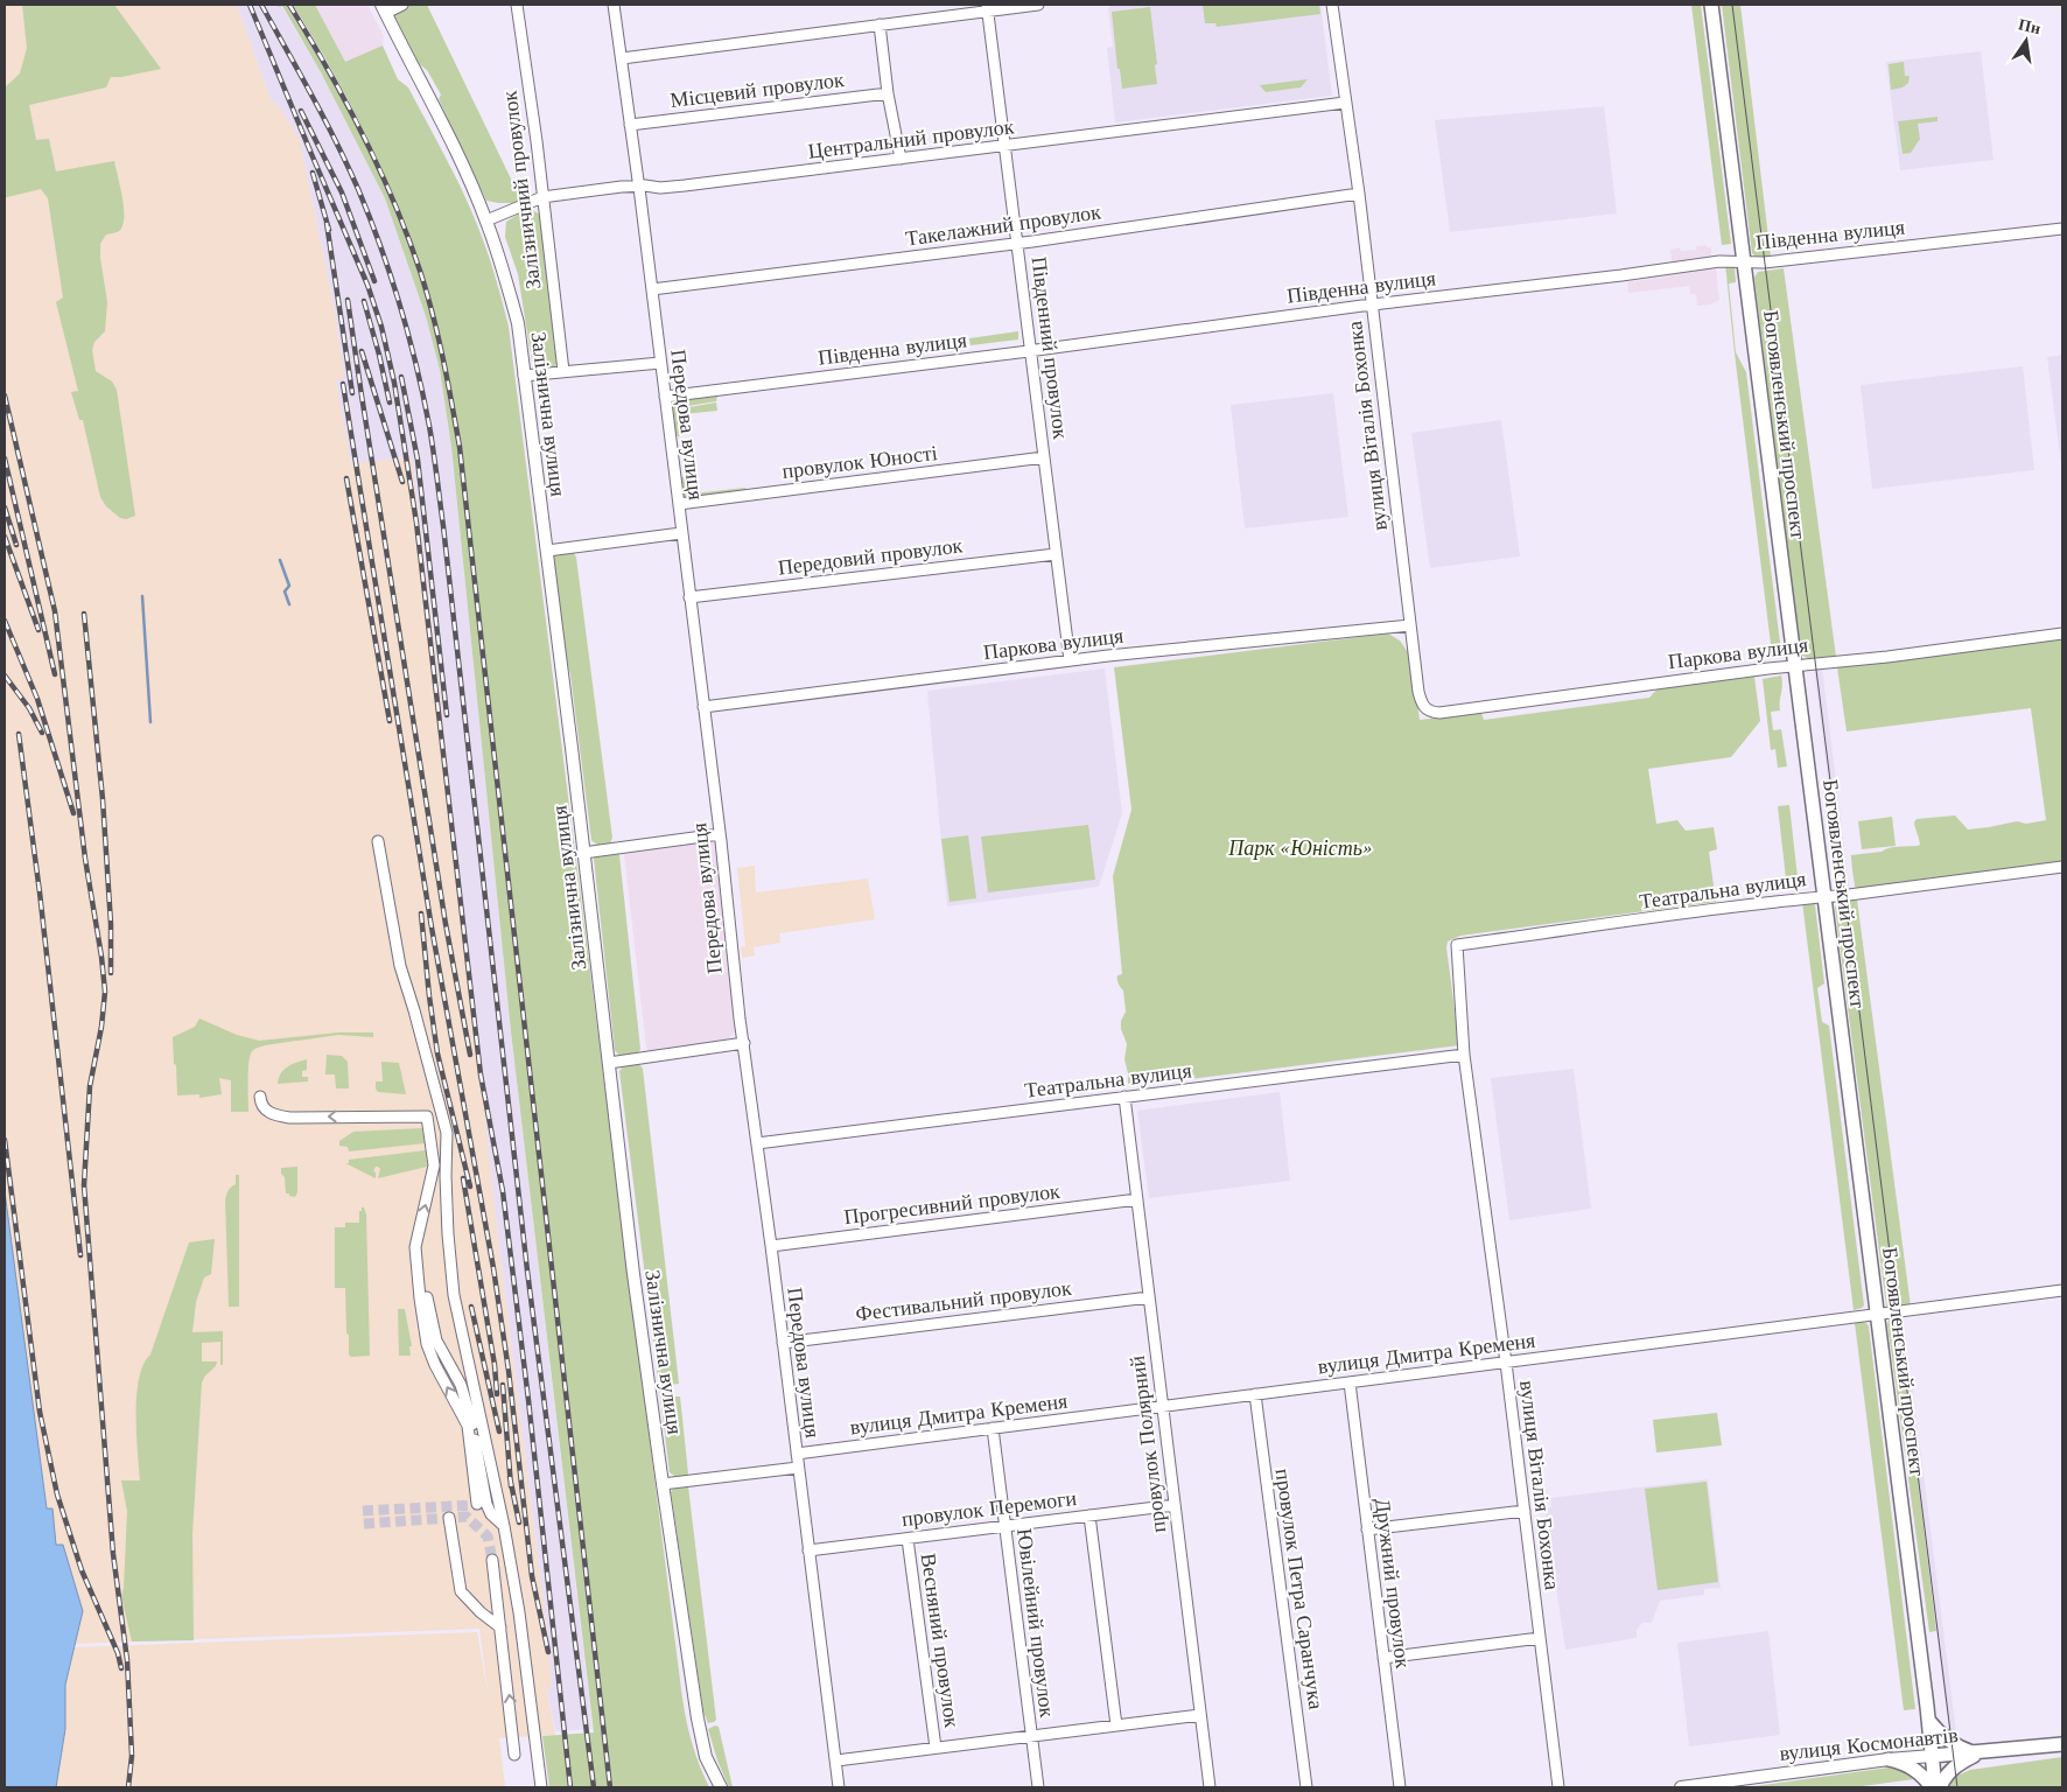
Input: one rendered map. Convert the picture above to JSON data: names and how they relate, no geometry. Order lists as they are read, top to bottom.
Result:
{
  "streets": {
    "main road": ["Богоявленський проспект", "вулиця Космонавтів"],
    "street": [
      "Місцевий провулок",
      "Центральний провулок",
      "Залізничний провулок",
      "Такелажний провулок",
      "Південна вулиця",
      "Південний провулок",
      "Залізнична вулиця",
      "Передова вулиця",
      "вулиця Віталія Бохонка",
      "провулок Юності",
      "Передовий провулок",
      "Паркова вулиця",
      "Театральна вулиця",
      "Прогресивний провулок",
      "Фестивальний провулок",
      "вулиця Дмитра Кременя",
      "провулок Полярний",
      "провулок Перемоги",
      "Дружний провулок",
      "провулок Петра Саранчука",
      "Ювілейний провулок",
      "Весняний провулок"
    ]
  },
  "crossings": [
    ["Місцевий провулок", "Передова вулиця"],
    ["Центральний провулок", "Залізничний провулок"],
    ["Центральний провулок", "Південний провулок"],
    ["Центральний провулок", "Залізнична вулиця"],
    ["Центральний провулок", "Передова вулиця"],
    ["Центральний провулок", "вулиця Віталія Бохонка"],
    ["Такелажний провулок", "Південний провулок"],
    ["Такелажний провулок", "Передова вулиця"],
    ["Такелажний провулок", "вулиця Віталія Бохонка"],
    ["Південна вулиця", "Південний провулок"],
    ["Південна вулиця", "Передова вулиця"],
    ["Південна вулиця", "Богоявленський проспект"],
    ["Південна вулиця", "вулиця Віталія Бохонка"],
    ["Південний провулок", "провулок Юності"],
    ["Південний провулок", "Передовий провулок"],
    ["Південний провулок", "Паркова вулиця"],
    ["Передова вулиця", "провулок Юності"],
    ["Передова вулиця", "Передовий провулок"],
    ["Передова вулиця", "Паркова вулиця"],
    ["Передова вулиця", "Театральна вулиця"],
    ["Передова вулиця", "Прогресивний провулок"],
    ["Передова вулиця", "Фестивальний провулок"],
    ["Передова вулиця", "вулиця Дмитра Кременя"],
    ["Передова вулиця", "провулок Перемоги"],
    ["Богоявленський проспект", "Паркова вулиця"],
    ["Богоявленський проспект", "Театральна вулиця"],
    ["Богоявленський проспект", "вулиця Дмитра Кременя"],
    ["Богоявленський проспект", "вулиця Космонавтів"],
    ["вулиця Віталія Бохонка", "Паркова вулиця"],
    ["вулиця Віталія Бохонка", "Театральна вулиця"],
    ["вулиця Віталія Бохонка", "вулиця Дмитра Кременя"],
    ["Театральна вулиця", "провулок Полярний"],
    ["Прогресивний провулок", "провулок Полярний"],
    ["Фестивальний провулок", "провулок Полярний"],
    ["вулиця Дмитра Кременя", "провулок Полярний"],
    ["вулиця Дмитра Кременя", "Дружний провулок"],
    ["вулиця Дмитра Кременя", "провулок Петра Саранчука"],
    ["вулиця Дмитра Кременя", "Ювілейний провулок"],
    ["провулок Полярний", "провулок Перемоги"],
    ["провулок Перемоги", "Ювілейний провулок"],
    ["провулок Перемоги", "Весняний провулок"]
  ],
  "parks": ["Парк «Юність»"],
  "north": "top"
}
